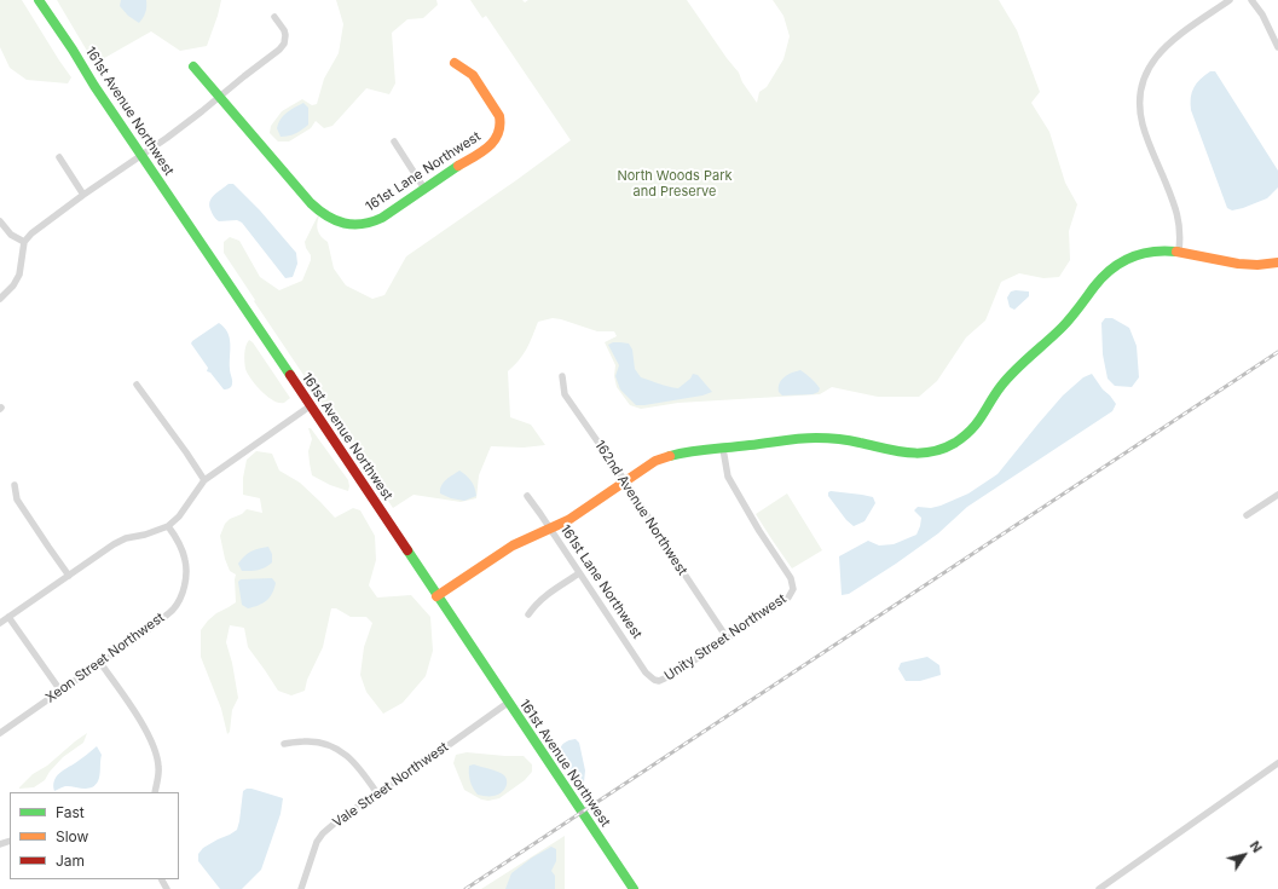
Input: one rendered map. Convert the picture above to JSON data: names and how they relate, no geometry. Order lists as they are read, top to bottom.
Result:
{
  "streets": {
    "street": [
      "161st Avenue Northwest",
      "161st Lane Northwest",
      "162nd Avenue Northwest",
      "Unity Street Northwest",
      "Xeon Street Northwest",
      "Vale Street Northwest"
    ]
  },
  "crossings": [
    ["161st Avenue Northwest", "Vale Street Northwest"],
    ["161st Lane Northwest", "Unity Street Northwest"],
    ["162nd Avenue Northwest", "Unity Street Northwest"]
  ],
  "parks": ["North Woods Park and Preserve"],
  "legend": ["Fast", "Slow", "Jam"],
  "north": "top right"
}
